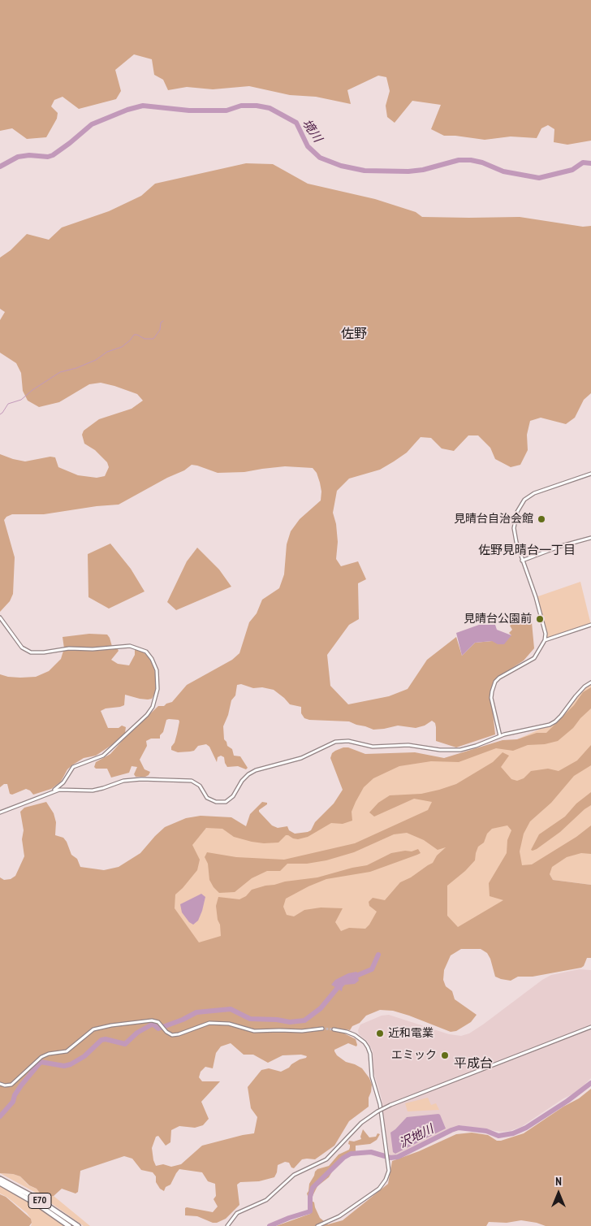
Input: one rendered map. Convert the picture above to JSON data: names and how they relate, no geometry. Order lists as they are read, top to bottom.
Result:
{
  "streets": {
    "highway": ["E70"]
  },
  "districts": ["佐野", "佐野見晴台一丁目", "平成台"],
  "water": ["境川", "沢地川"],
  "places": [
    "見晴台自治会館",
    "見晴台公園前",
    "近和電業",
    "エミック"
  ],
  "north": "top"
}
